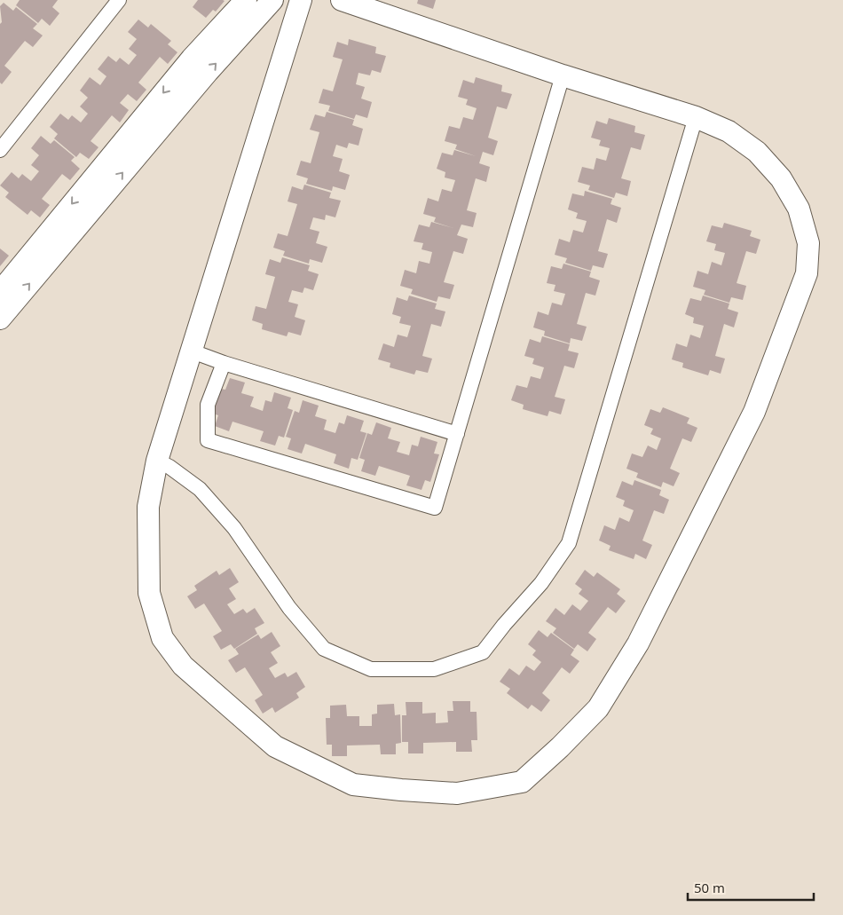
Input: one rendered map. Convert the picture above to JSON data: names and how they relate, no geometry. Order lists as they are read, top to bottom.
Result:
{
  "scale_bar": "50 m"
}
